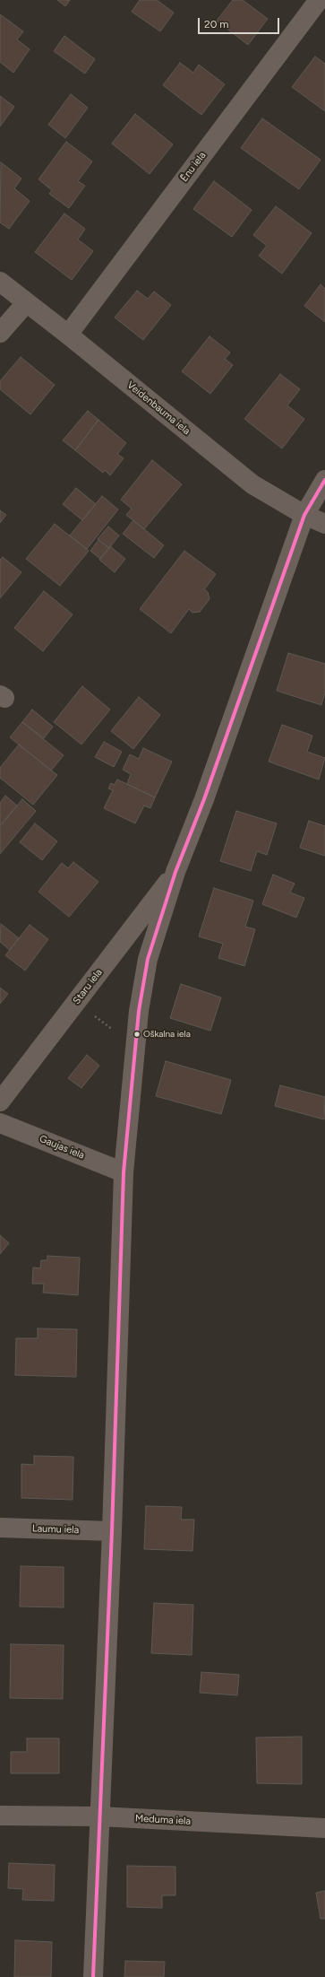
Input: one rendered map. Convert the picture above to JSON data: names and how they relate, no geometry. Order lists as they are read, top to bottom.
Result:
{
  "streets": {
    "street": [
      "Ēnu iela",
      "Veidenbauma iela",
      "Staru iela",
      "Gaujas iela",
      "Laumu iela",
      "Meduma iela"
    ]
  },
  "crossings": [
    ["Ēnu iela", "Veidenbauma iela"]
  ],
  "places": ["Oškalna iela"],
  "scale_bar": "20 m"
}
